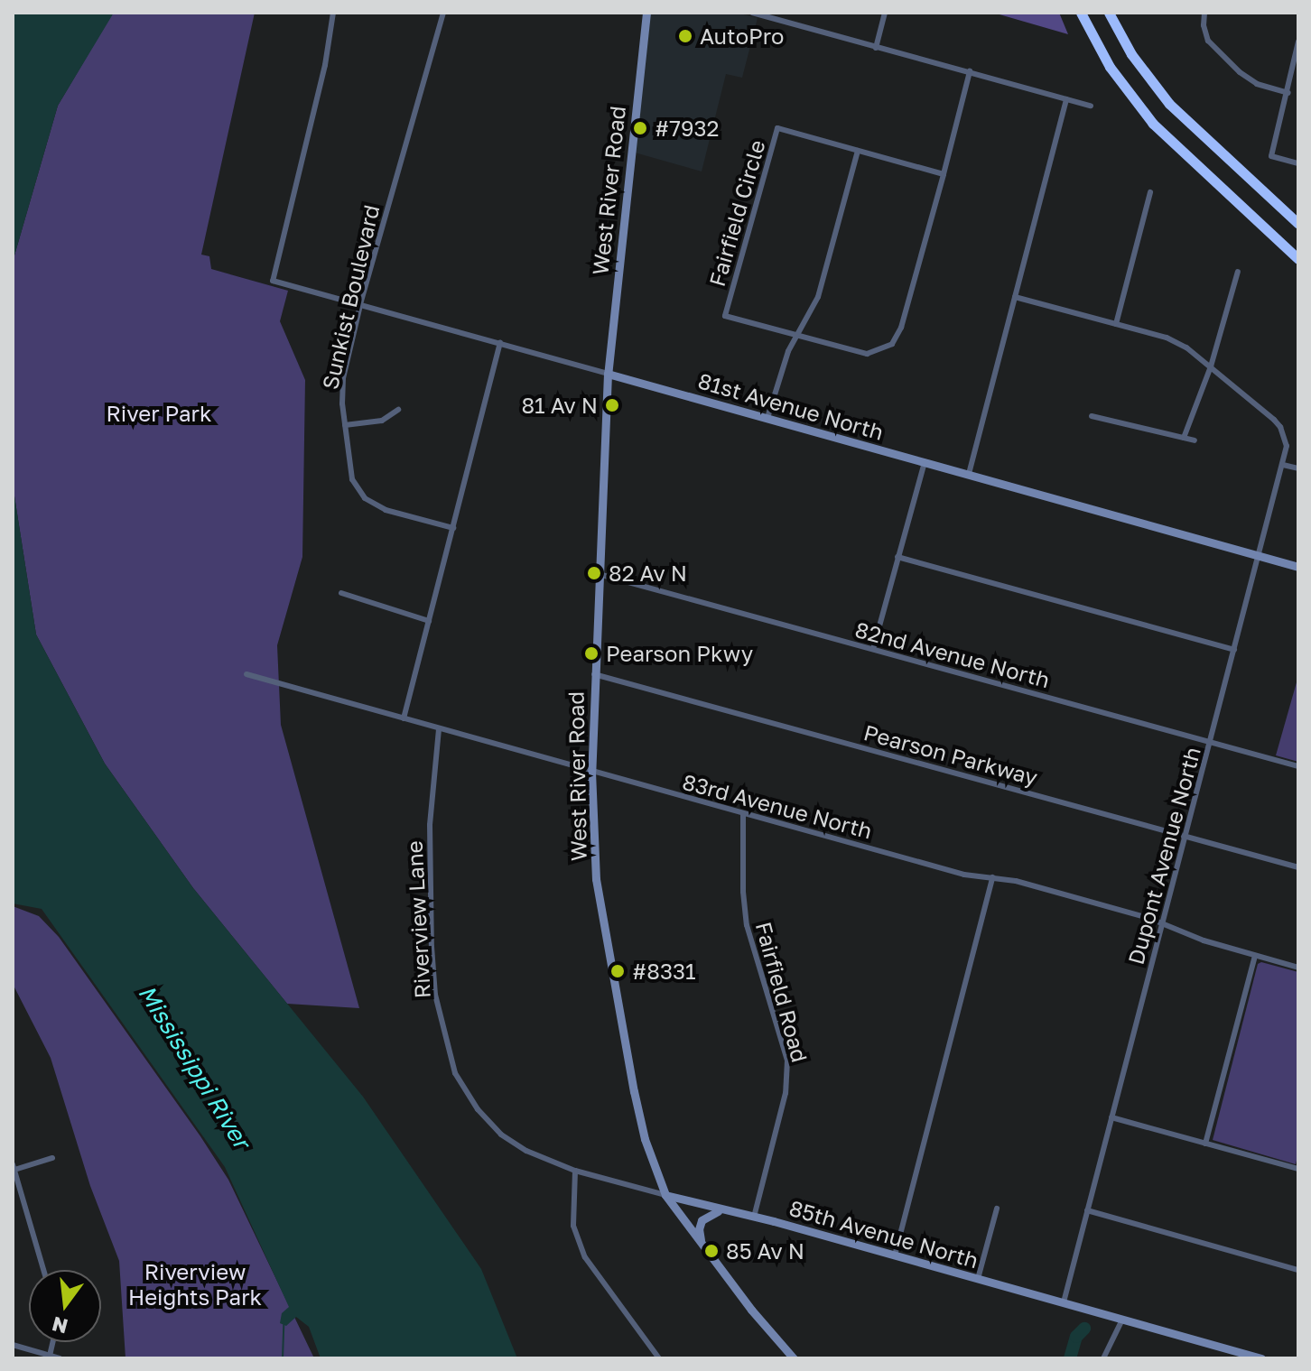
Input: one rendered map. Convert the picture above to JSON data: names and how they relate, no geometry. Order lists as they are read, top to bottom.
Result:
{
  "streets": {
    "street": [
      "West River Road",
      "Fairfield Circle",
      "Sunkist Boulevard",
      "81st Avenue North",
      "82nd Avenue North",
      "Pearson Parkway",
      "83rd Avenue North",
      "Dupont Avenue North",
      "Riverview Lane",
      "Fairfield Road",
      "85th Avenue North"
    ]
  },
  "crossings": [
    ["West River Road", "81st Avenue North"],
    ["West River Road", "82nd Avenue North"],
    ["West River Road", "Pearson Parkway"],
    ["West River Road", "83rd Avenue North"],
    ["West River Road", "85th Avenue North"],
    ["Sunkist Boulevard", "81st Avenue North"],
    ["81st Avenue North", "Dupont Avenue North"],
    ["82nd Avenue North", "Dupont Avenue North"],
    ["Pearson Parkway", "Dupont Avenue North"],
    ["83rd Avenue North", "Dupont Avenue North"],
    ["83rd Avenue North", "Riverview Lane"],
    ["83rd Avenue North", "Fairfield Road"],
    ["Dupont Avenue North", "85th Avenue North"],
    ["Riverview Lane", "85th Avenue North"],
    ["Fairfield Road", "85th Avenue North"]
  ],
  "water": ["Mississippi River"],
  "parks": ["River Park", "Riverview Heights Park"],
  "places": [
    "AutoPro",
    "#7932",
    "81 Av N",
    "82 Av N",
    "Pearson Pkwy",
    "#8331",
    "85 Av N"
  ],
  "north": "bottom"
}
